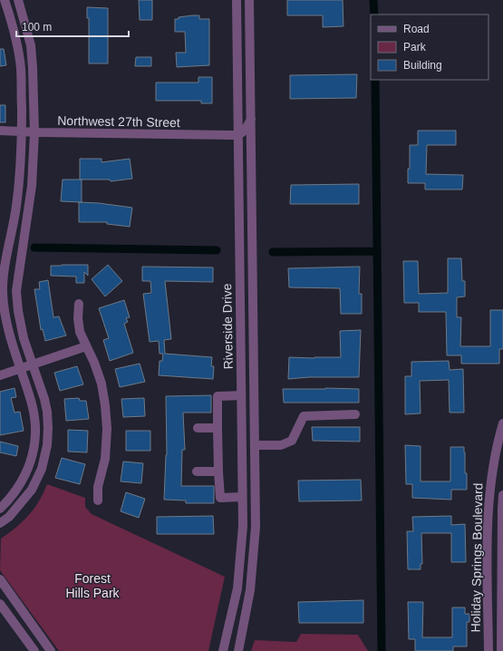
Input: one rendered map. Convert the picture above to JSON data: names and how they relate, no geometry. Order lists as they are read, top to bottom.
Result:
{
  "streets": {
    "street": ["Northwest 27th Street", "Riverside Drive", "Holiday Springs Boulevard"]
  },
  "crossings": [
    ["Northwest 27th Street", "Riverside Drive"]
  ],
  "parks": ["Forest Hills Park"],
  "legend": ["Road", "Park", "Building"],
  "scale_bar": "100 m"
}
